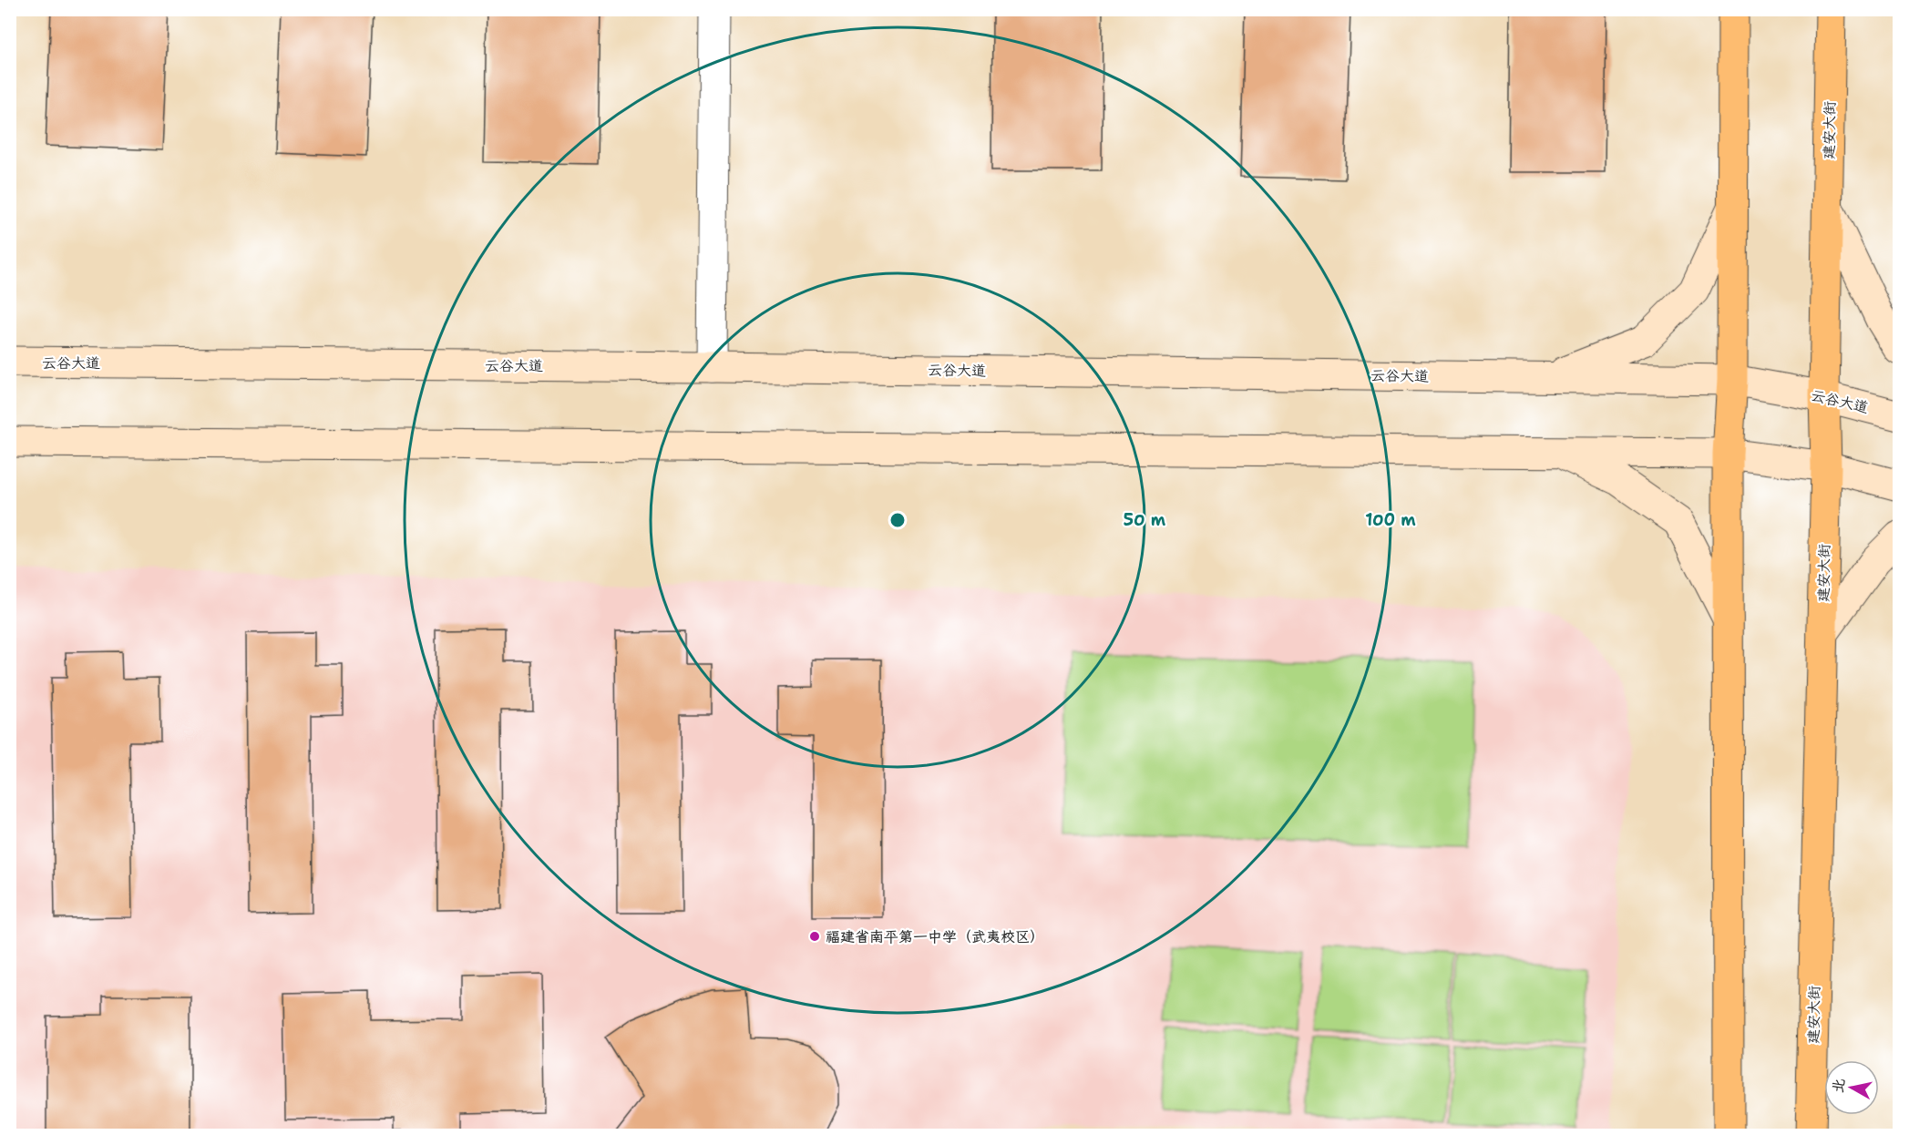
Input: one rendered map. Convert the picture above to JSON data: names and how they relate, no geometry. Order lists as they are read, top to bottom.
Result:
{
  "streets": {
    "main road": ["建安大街", "云谷大道"]
  },
  "crossings": [
    ["建安大街", "云谷大道"]
  ],
  "places": ["福建省南平第一中学（武夷校区）"],
  "north": "left",
  "rings": ["50 m", "100 m"]
}
